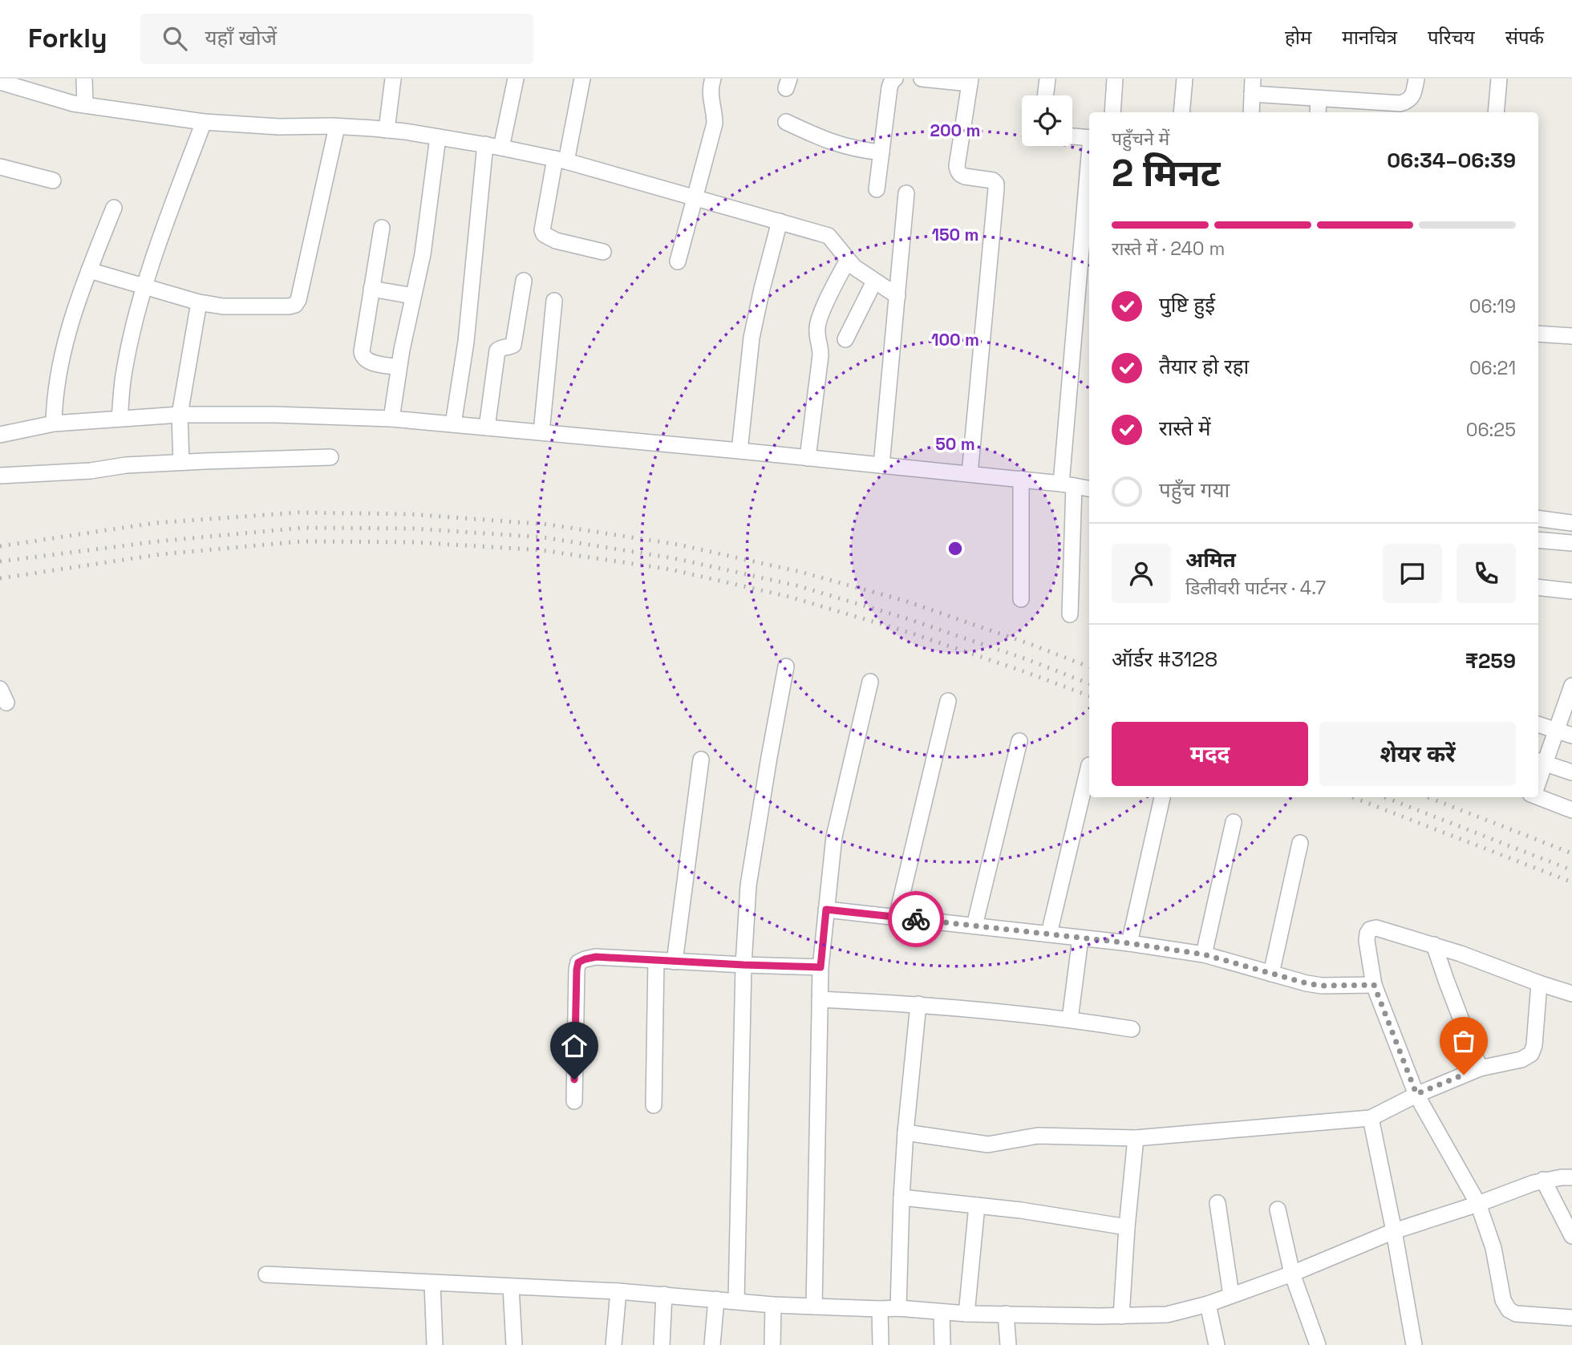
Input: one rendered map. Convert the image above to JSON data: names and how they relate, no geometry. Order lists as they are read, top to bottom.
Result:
{
  "page": {
    "header": "Forkly",
    "search": "यहाँ खोजें",
    "nav": [
      "होम",
      "मानचित्र",
      "परिचय",
      "संपर्क"
    ],
    "heading": ["2 मिनट", "पहुँचने में", "06:34–06:39"],
    "panel": [
      "अमित",
      "डिलीवरी पार्टनर · 4.7",
      "ऑर्डर #3128",
      "₹259"
    ],
    "bar": "रास्ते में · 240 m",
    "list": [
      ["पुष्टि हुई", "06:19"],
      ["तैयार हो रहा", "06:21"],
      ["रास्ते में", "06:25"],
      "पहुँच गया"
    ],
    "buttons": ["मदद", "शेयर करें"]
  },
  "rings": [
    "200 m",
    "150 m",
    "100 m",
    "50 m"
  ]
}
